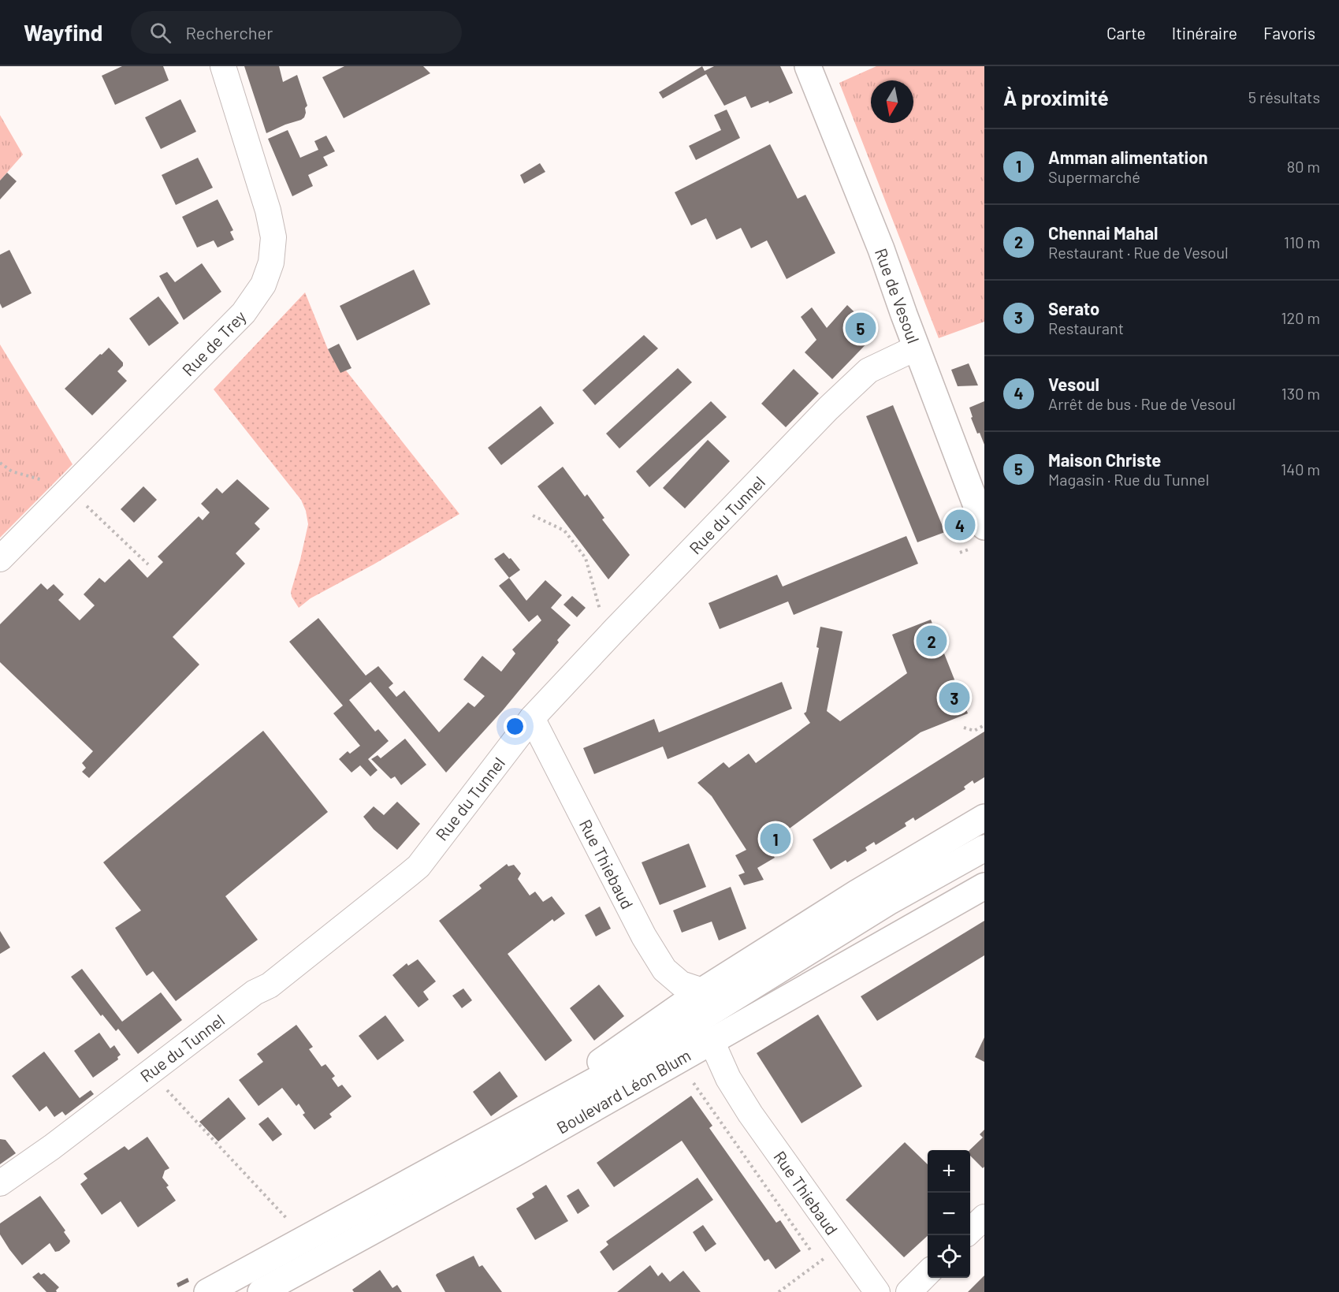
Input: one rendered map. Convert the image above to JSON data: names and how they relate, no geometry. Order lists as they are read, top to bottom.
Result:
{
  "streets": {
    "main road": ["Rue de Vesoul", "Boulevard Léon Blum"],
    "street": ["Rue de Trey", "Rue du Tunnel", "Rue Thiebaud"]
  },
  "crossings": [
    ["Rue de Vesoul", "Rue du Tunnel"],
    ["Rue du Tunnel", "Rue Thiebaud"],
    ["Rue Thiebaud", "Boulevard Léon Blum"]
  ],
  "north": "bottom",
  "page": {
    "header": "Wayfind",
    "search": "Rechercher",
    "nav": ["Carte", "Itinéraire", "Favoris"],
    "heading": ["À proximité", "5 résultats"],
    "list": [
      {
        "mark": "1",
        "name": "Amman alimentation",
        "note": "Supermarché",
        "value": "80 m"
      },
      {
        "mark": "2",
        "name": "Chennai Mahal",
        "note": "Restaurant · Rue de Vesoul",
        "value": "110 m"
      },
      {
        "mark": "3",
        "name": "Serato",
        "note": "Restaurant",
        "value": "120 m"
      },
      {
        "mark": "4",
        "name": "Vesoul",
        "note": "Arrêt de bus · Rue de Vesoul",
        "value": "130 m"
      },
      {
        "mark": "5",
        "name": "Maison Christe",
        "note": "Magasin · Rue du Tunnel",
        "value": "140 m"
      }
    ],
    "pins": [
      "5",
      "4",
      "2",
      "3",
      "1"
    ],
    "map_buttons": ["+", "−"]
  }
}
